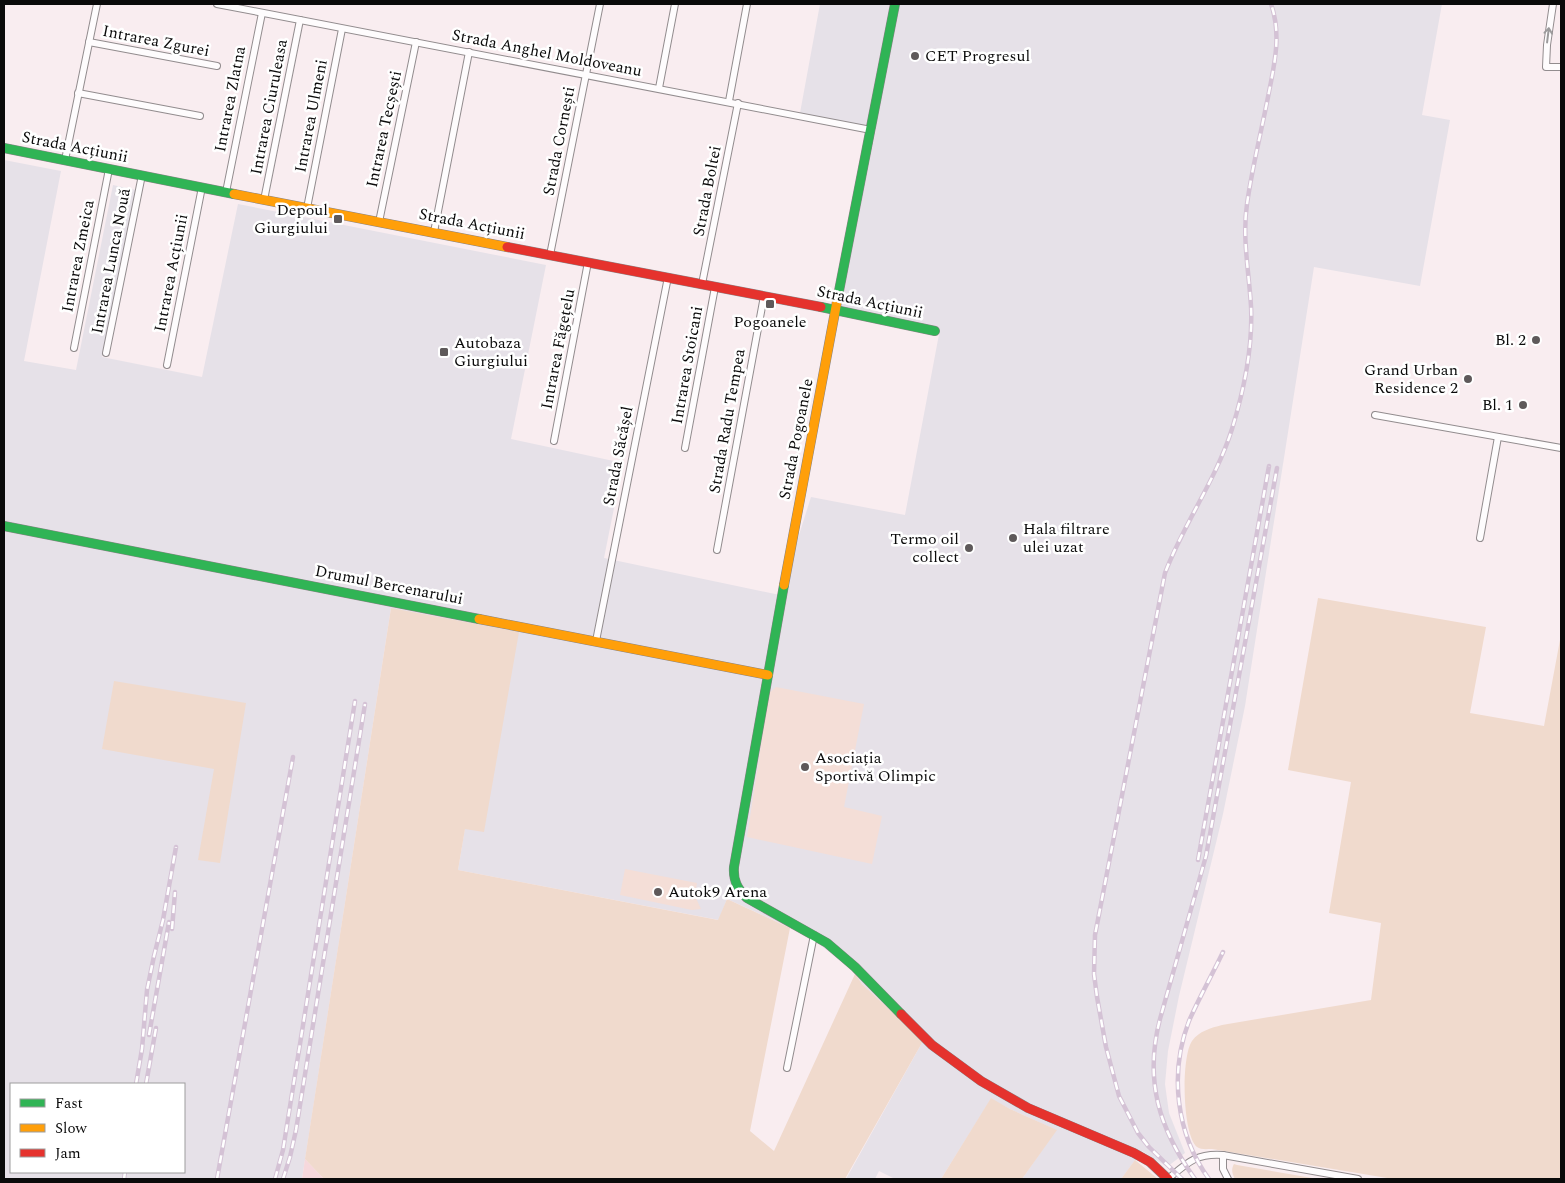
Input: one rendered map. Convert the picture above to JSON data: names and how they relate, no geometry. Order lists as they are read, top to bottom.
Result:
{
  "streets": {
    "street": [
      "Intrarea Zgurei",
      "Strada Anghel Moldoveanu",
      "Intrarea Zlatna",
      "Intrarea Ciuruleasa",
      "Intrarea Ulmeni",
      "Intrarea Tecșești",
      "Strada Cornești",
      "Strada Acțiunii",
      "Strada Boltei",
      "Intrarea Zmeica",
      "Intrarea Lunca Nouă",
      "Intrarea Acțiunii",
      "Intrarea Făgețelu",
      "Intrarea Stoicani",
      "Strada Radu Tempea",
      "Strada Pogoanele",
      "Strada Săcășel",
      "Drumul Bercenarului"
    ]
  },
  "crossings": [
    ["Strada Anghel Moldoveanu", "Intrarea Zlatna"],
    ["Strada Anghel Moldoveanu", "Intrarea Ciuruleasa"],
    ["Strada Anghel Moldoveanu", "Intrarea Ulmeni"],
    ["Strada Anghel Moldoveanu", "Intrarea Tecșești"],
    ["Strada Anghel Moldoveanu", "Strada Cornești"],
    ["Strada Anghel Moldoveanu", "Strada Boltei"],
    ["Strada Anghel Moldoveanu", "Strada Pogoanele"],
    ["Intrarea Zlatna", "Strada Acțiunii"],
    ["Intrarea Ciuruleasa", "Strada Acțiunii"],
    ["Intrarea Ulmeni", "Strada Acțiunii"],
    ["Intrarea Tecșești", "Strada Acțiunii"],
    ["Strada Cornești", "Strada Acțiunii"],
    ["Strada Acțiunii", "Strada Boltei"],
    ["Strada Acțiunii", "Intrarea Zmeica"],
    ["Strada Acțiunii", "Intrarea Lunca Nouă"],
    ["Strada Acțiunii", "Intrarea Acțiunii"],
    ["Strada Acțiunii", "Intrarea Făgețelu"],
    ["Strada Acțiunii", "Intrarea Stoicani"],
    ["Strada Acțiunii", "Strada Radu Tempea"],
    ["Strada Acțiunii", "Strada Pogoanele"],
    ["Strada Acțiunii", "Strada Săcășel"],
    ["Strada Pogoanele", "Drumul Bercenarului"],
    ["Strada Săcășel", "Drumul Bercenarului"]
  ],
  "places": {
    "other": [
      "CET Progresul",
      "Bl. 2",
      "Grand Urban Residence 2",
      "Bl. 1",
      "Hala filtrare ulei uzat",
      "Termo oil collect",
      "Asociația Sportivă Olimpic",
      "Autok9 Arena"
    ],
    "transit": ["Depoul Giurgiului", "Pogoanele", "Autobaza Giurgiului"]
  },
  "legend": ["Fast", "Slow", "Jam"]
}
